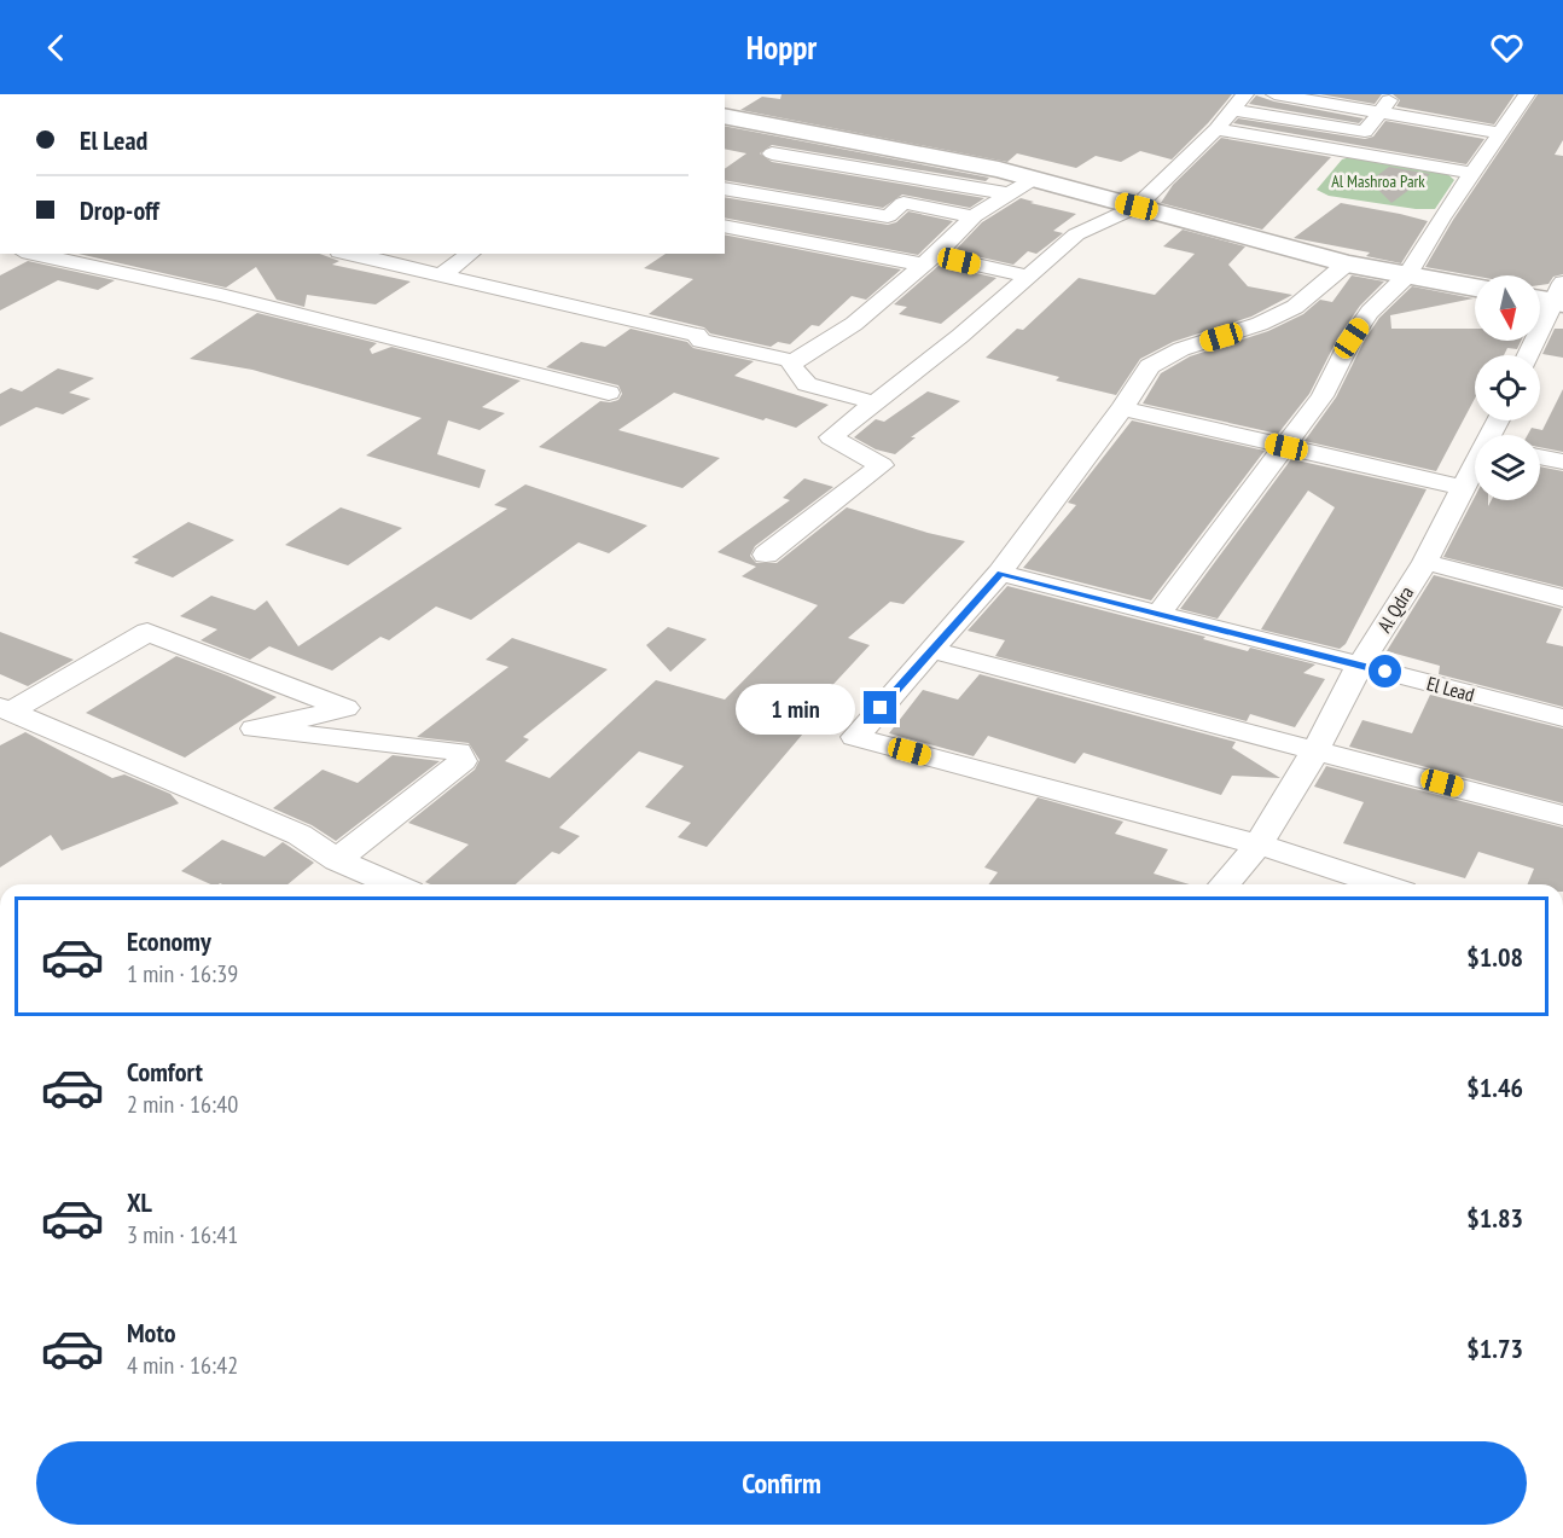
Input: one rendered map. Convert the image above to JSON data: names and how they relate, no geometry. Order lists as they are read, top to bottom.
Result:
{
  "streets": {
    "street": ["Al Qdra", "El Lead"]
  },
  "crossings": [
    ["Al Qdra", "El Lead"]
  ],
  "parks": ["Al Mashroa Park"],
  "north": "bottom",
  "page": {
    "header": "Hoppr",
    "banner": ["El Lead", "Drop-off"],
    "bubble": "1 min",
    "list": [
      {
        "name": "Economy",
        "note": "1 min · 16:39",
        "value": "$1.08"
      },
      {
        "name": "Comfort",
        "note": "2 min · 16:40",
        "value": "$1.46"
      },
      {
        "name": "XL",
        "note": "3 min · 16:41",
        "value": "$1.83"
      },
      {
        "name": "Moto",
        "note": "4 min · 16:42",
        "value": "$1.73"
      }
    ],
    "buttons": "Confirm"
  }
}
